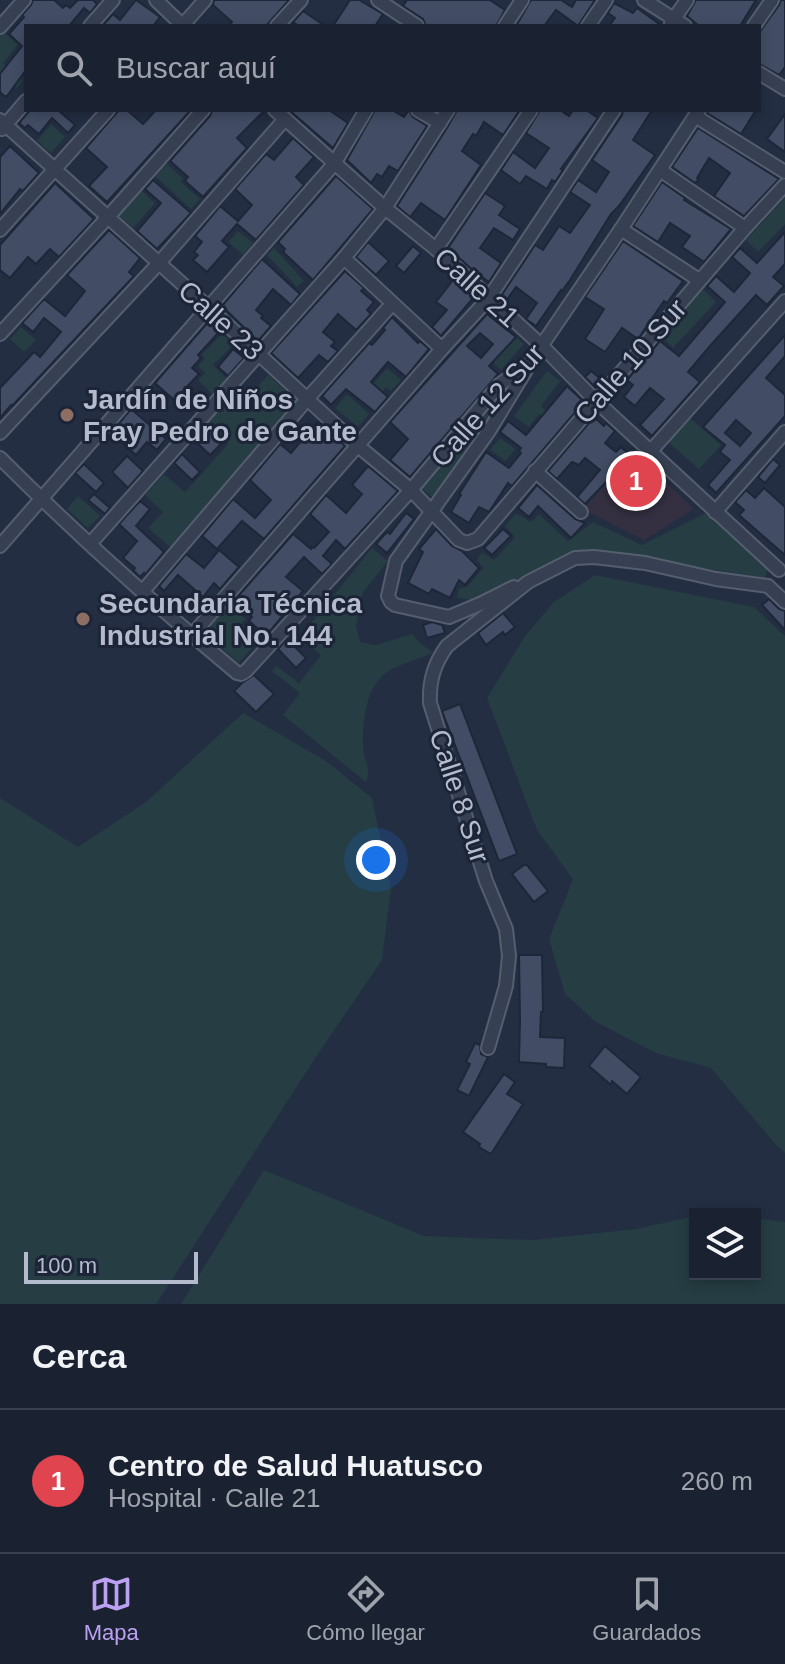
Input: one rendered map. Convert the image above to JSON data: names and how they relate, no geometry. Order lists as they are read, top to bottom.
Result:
{
  "streets": {
    "street": [
      "Calle 21",
      "Calle 23",
      "Calle 10 Sur",
      "Calle 12 Sur",
      "Calle 8 Sur"
    ]
  },
  "crossings": [
    ["Calle 21", "Calle 10 Sur"],
    ["Calle 21", "Calle 12 Sur"],
    ["Calle 23", "Calle 10 Sur"],
    ["Calle 23", "Calle 12 Sur"],
    ["Calle 23", "Calle 8 Sur"],
    ["Calle 12 Sur", "Calle 8 Sur"]
  ],
  "places": ["Jardín de Niños Fray Pedro de Gante", "Secundaria Técnica Industrial No. 144"],
  "scale_bar": "100 m",
  "page": {
    "search": "Buscar aquí",
    "pins": "1",
    "scale": "100 m",
    "heading": "Cerca",
    "list": [
      {
        "mark": "1",
        "name": "Centro de Salud Huatusco",
        "note": "Hospital · Calle 21",
        "value": "260 m"
      }
    ],
    "nav": ["Mapa", "Cómo llegar", "Guardados"]
  }
}
